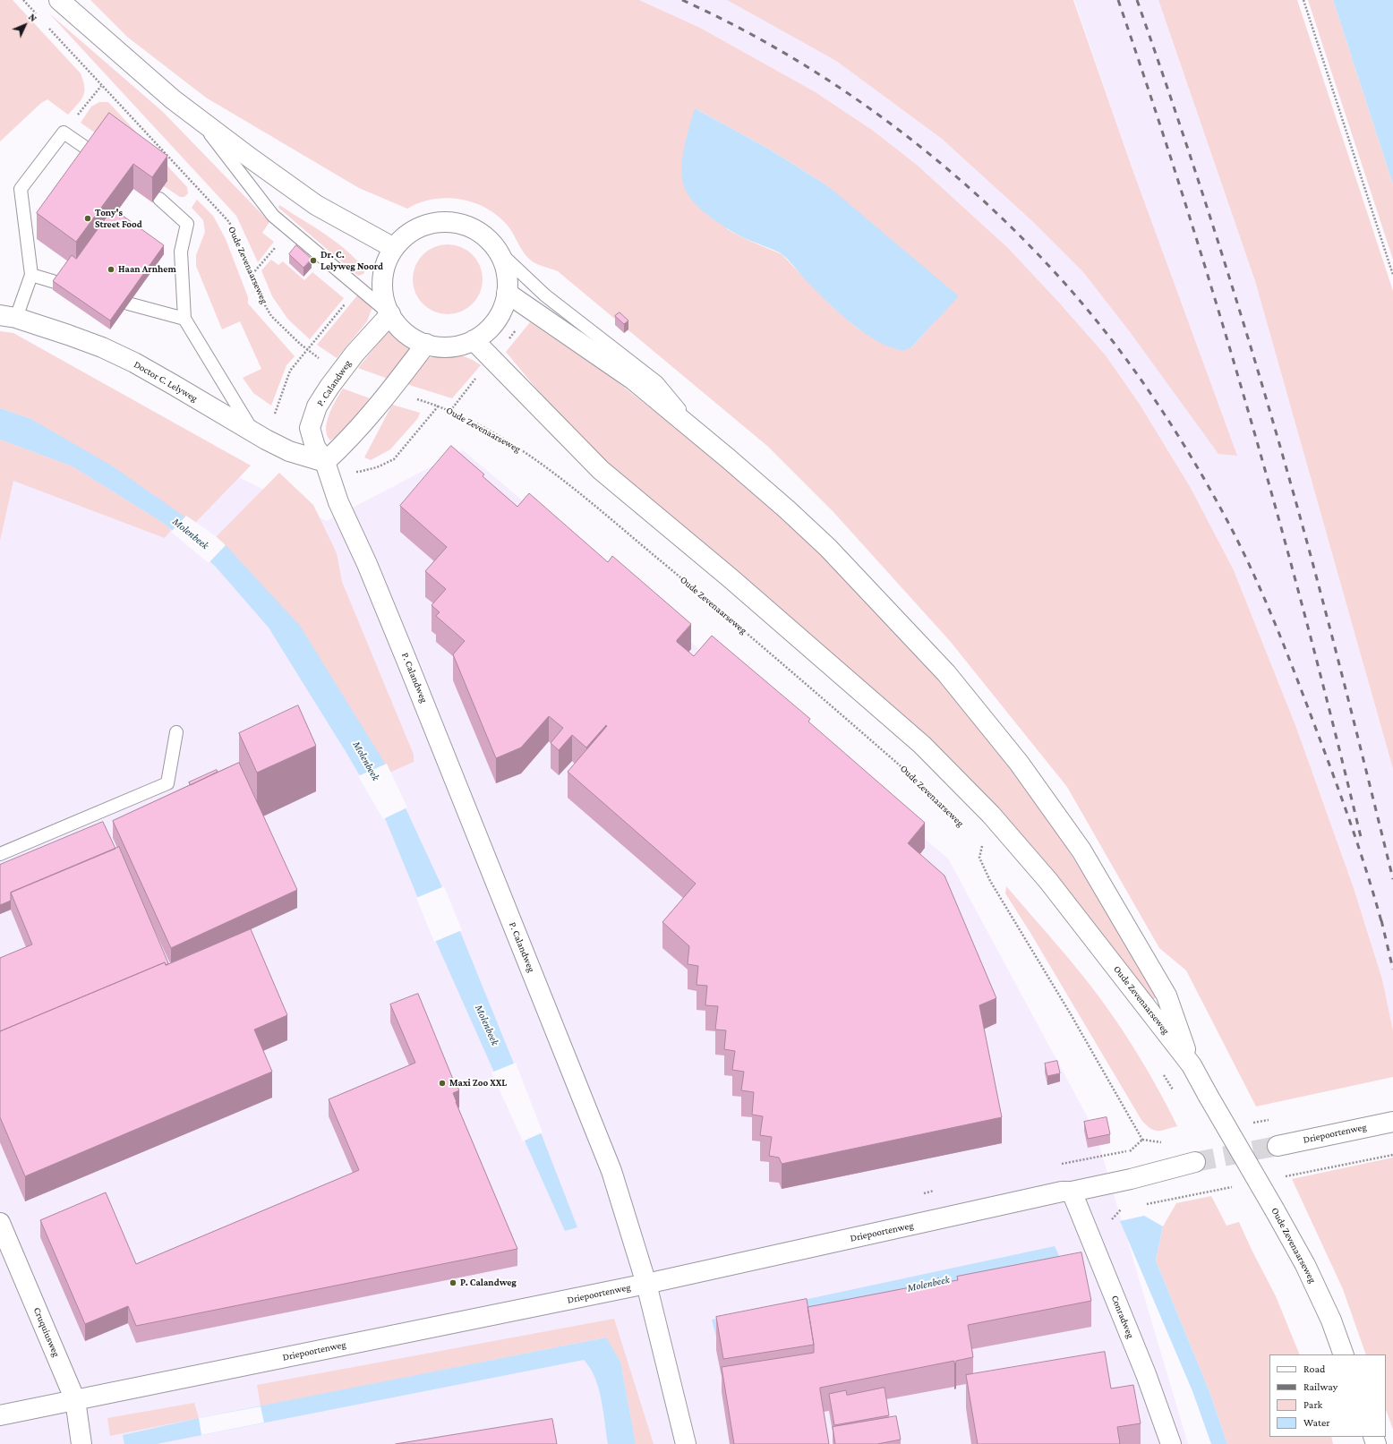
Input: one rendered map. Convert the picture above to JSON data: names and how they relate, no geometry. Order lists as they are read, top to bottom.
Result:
{
  "streets": {
    "street": [
      "Oude Zevenaarseweg",
      "Doctor C. Lelyweg",
      "P. Calandweg",
      "Driepoortenweg",
      "Conradweg",
      "Cruquiusweg"
    ]
  },
  "crossings": [
    ["Oude Zevenaarseweg", "P. Calandweg"],
    ["Doctor C. Lelyweg", "P. Calandweg"],
    ["P. Calandweg", "Driepoortenweg"],
    ["Driepoortenweg", "Conradweg"],
    ["Driepoortenweg", "Cruquiusweg"]
  ],
  "water": ["Molenbeek"],
  "places": [
    "Tony's Street Food",
    "Dr. C. Lelyweg Noord",
    "Haan Arnhem",
    "Maxi Zoo XXL",
    "P. Calandweg"
  ],
  "legend": [
    "Road",
    "Railway",
    "Park",
    "Water"
  ],
  "north": "top right"
}
